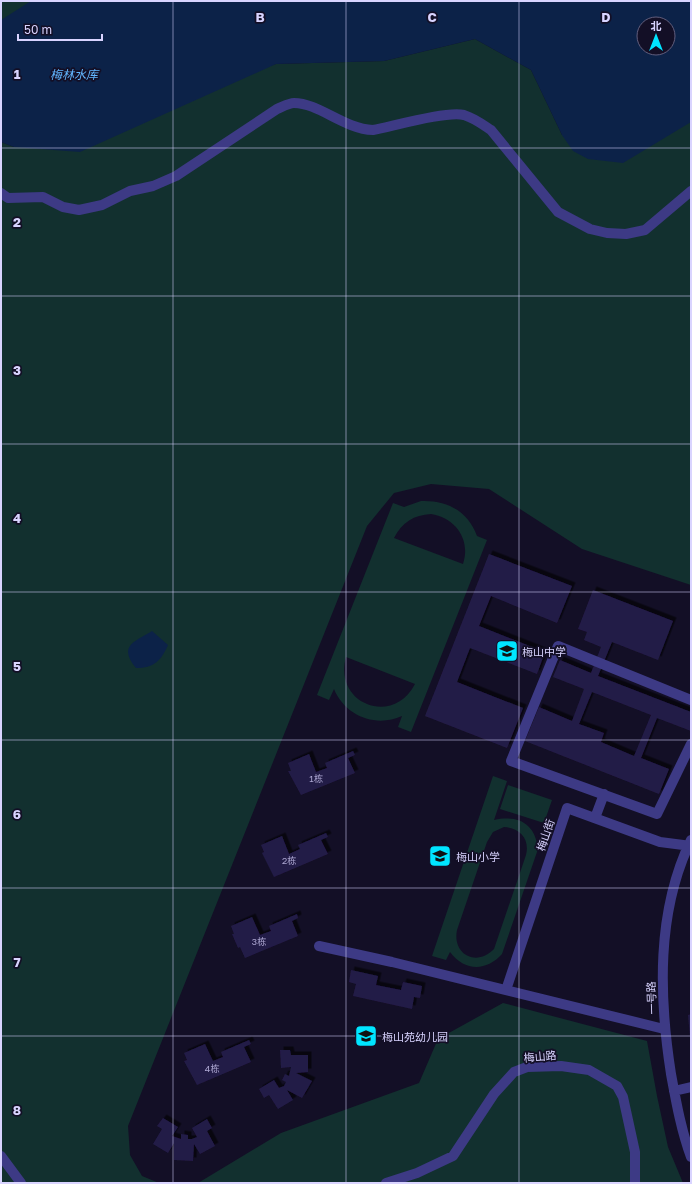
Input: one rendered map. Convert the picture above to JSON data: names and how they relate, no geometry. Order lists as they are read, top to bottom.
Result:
{
  "streets": {
    "street": ["梅山街", "一号路", "梅山路"]
  },
  "crossings": [
    ["梅山街", "一号路"]
  ],
  "water": ["梅林水库"],
  "places": {
    "school or university": ["梅山中学", "梅山小学", "梅山苑幼儿园"]
  },
  "house_numbers": [
    "1栋",
    "2栋",
    "3栋",
    "4栋"
  ],
  "scale_bar": "50 m",
  "north": "top",
  "grid": {
    "columns": ["B", "C", "D"],
    "rows": [
      "1",
      "2",
      "3",
      "4",
      "5",
      "6",
      "7",
      "8"
    ]
  }
}
